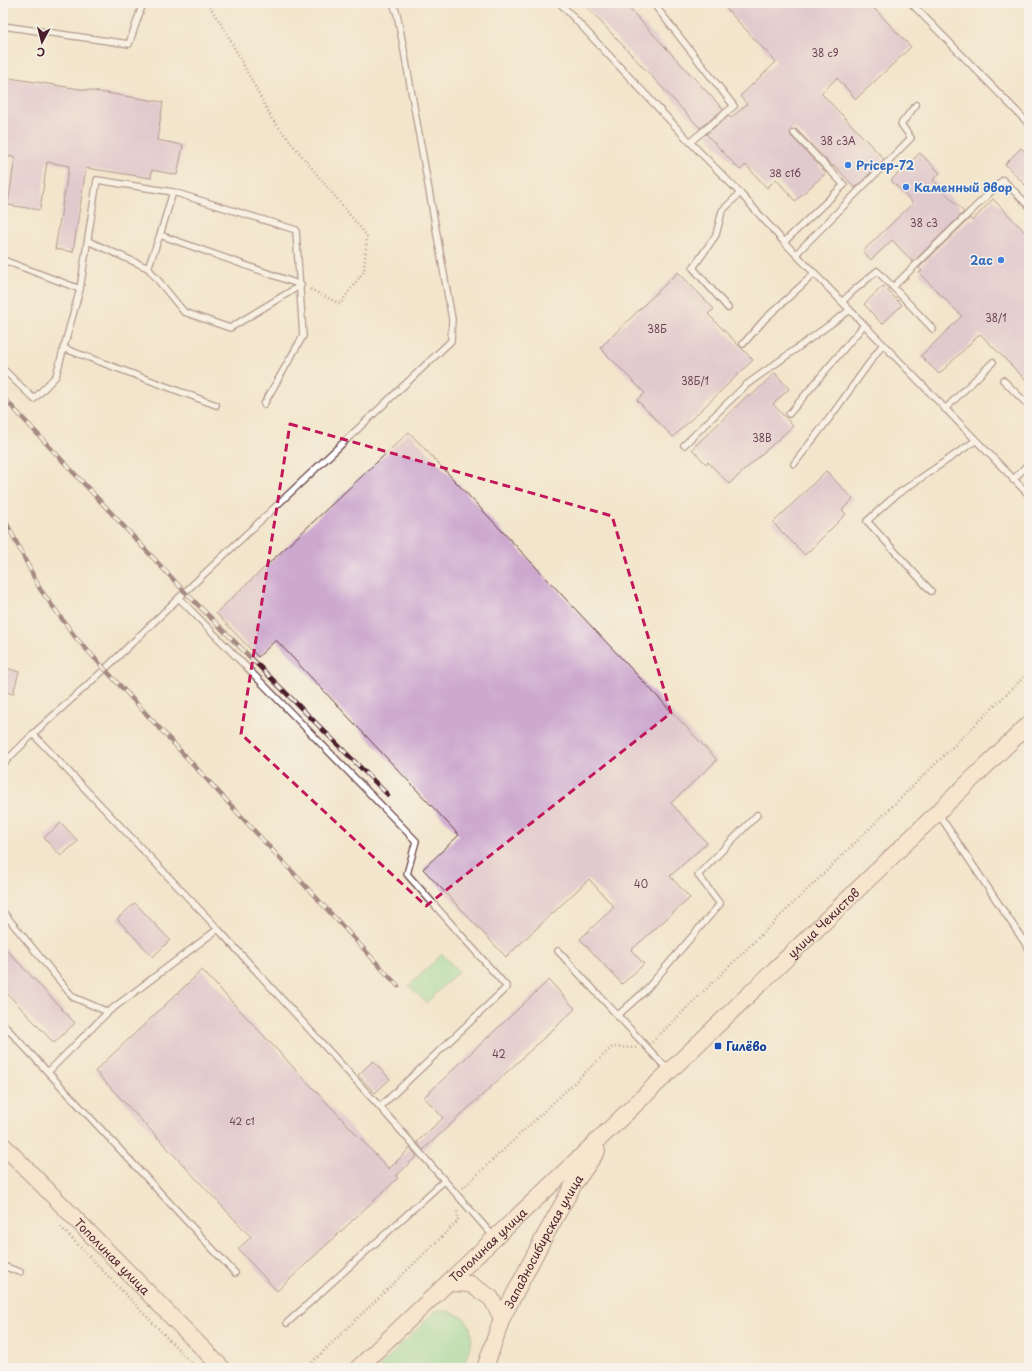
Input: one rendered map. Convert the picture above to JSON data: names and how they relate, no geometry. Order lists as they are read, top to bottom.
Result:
{
  "streets": {
    "main road": ["улица Чекистов", "Западносибирская улица", "Тополиная улица"]
  },
  "crossings": [
    ["улица Чекистов", "Западносибирская улица"],
    ["улица Чекистов", "Тополиная улица"],
    ["Западносибирская улица", "Тополиная улица"]
  ],
  "places": {
    "other": ["Pricep-72", "Каменный двор", "2ас"],
    "transit": ["Гилёво"]
  },
  "house_numbers": [
    "38 с9",
    "38 с3А",
    "38 c16",
    "38 с3",
    "38/1",
    "38Б",
    "38Б/1",
    "38В",
    "40",
    "42",
    "42 c1"
  ],
  "north": "bottom"
}
